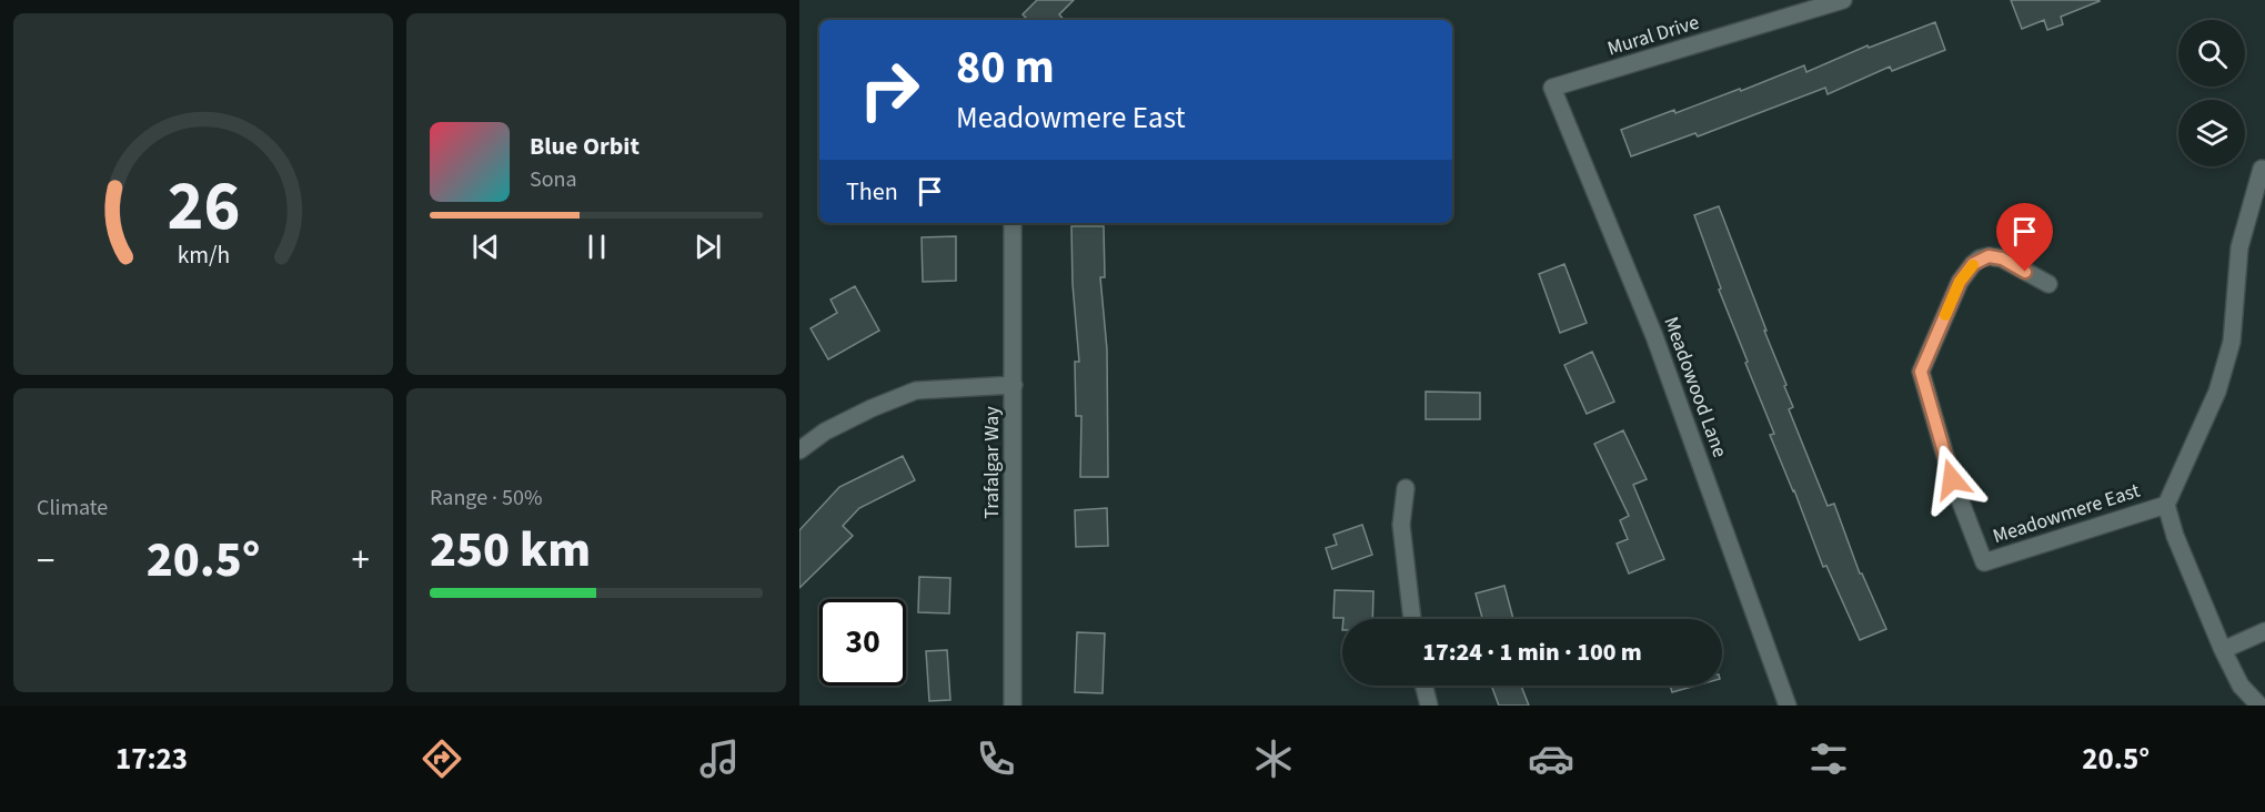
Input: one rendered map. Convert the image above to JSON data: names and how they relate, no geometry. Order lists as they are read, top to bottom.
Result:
{
  "streets": {
    "street": [
      "Mural Drive",
      "Meadowood Lane",
      "Trafalgar Way",
      "Meadowmere East"
    ]
  },
  "crossings": [
    ["Mural Drive", "Meadowood Lane"]
  ],
  "page": {
    "turn": ["80 m", "Meadowmere East"],
    "song": ["Blue Orbit", "Sona"],
    "then": "Then",
    "tile": [
      "Climate",
      ["Range · 50%", "250 km"]
    ],
    "heat": ["−", "20.5°", "+"],
    "limit": "30",
    "trip": "17:24 · 1 min · 100 m",
    "tabs": ["17:23", "20.5°"],
    "gauge": ["26", "km/h"]
  }
}
